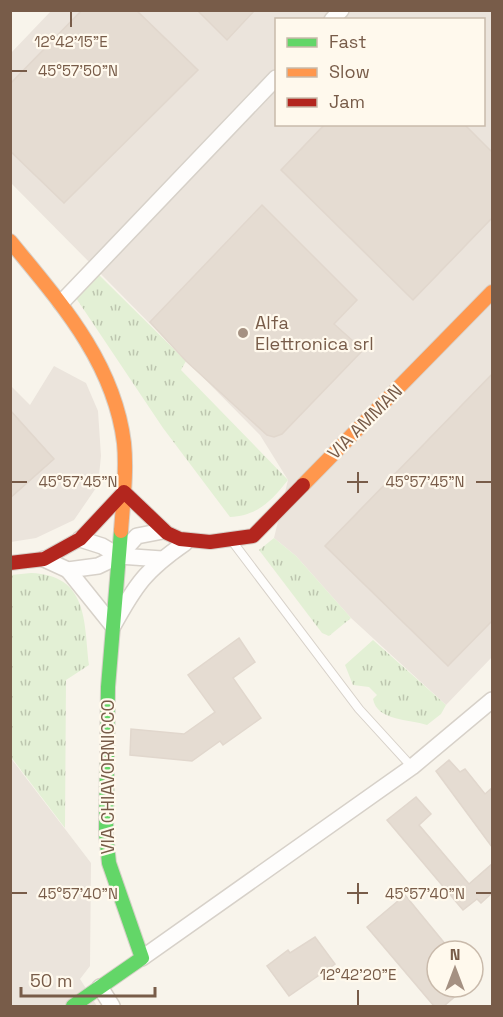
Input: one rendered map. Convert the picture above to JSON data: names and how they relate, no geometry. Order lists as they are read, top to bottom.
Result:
{
  "streets": {
    "street": ["VIA AMMAN", "VIA CHIAVORNICCO"]
  },
  "places": ["Alfa Elettronica srl"],
  "legend": ["Fast", "Slow", "Jam"],
  "scale_bar": "50 m",
  "north": "top",
  "coordinates": [
    "12°42'15\"E",
    "45°57'50\"N",
    "45°57'45\"N",
    "45°57'40\"N",
    "12°42'20\"E"
  ]
}
